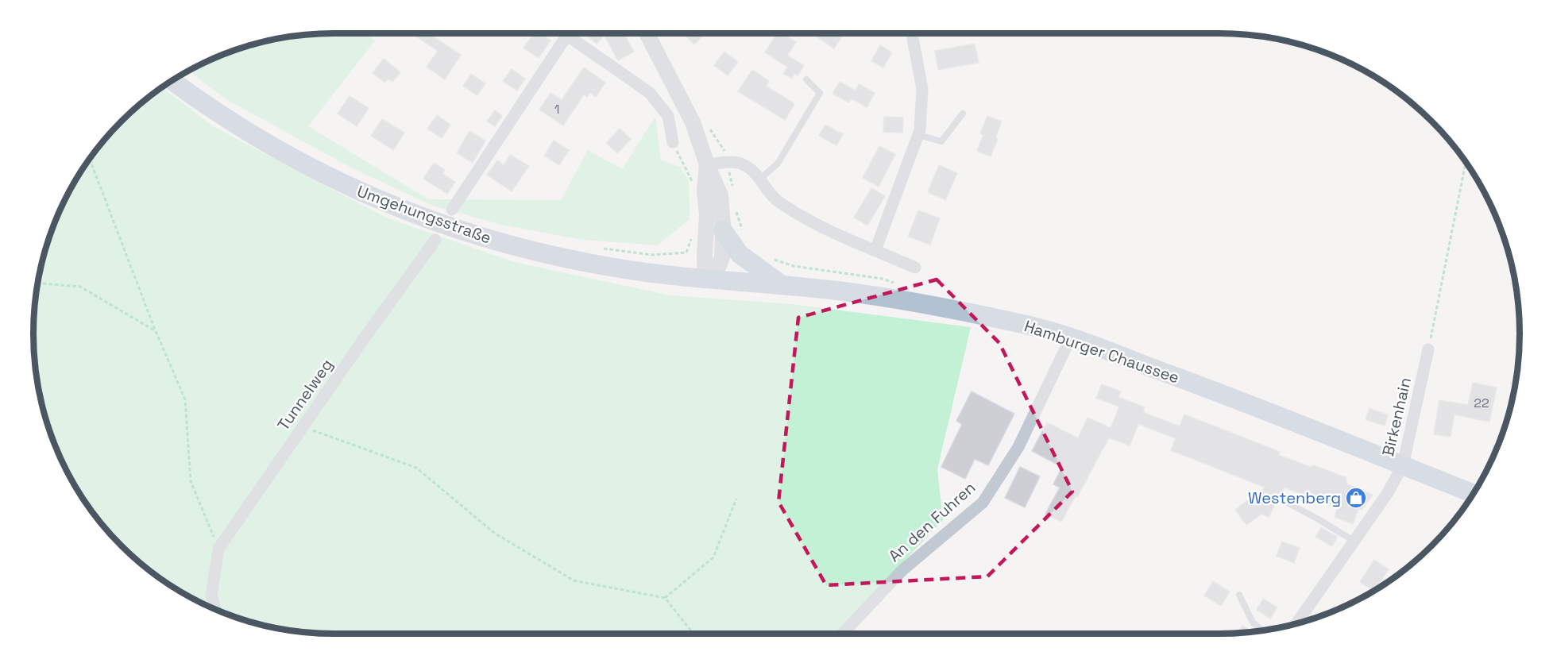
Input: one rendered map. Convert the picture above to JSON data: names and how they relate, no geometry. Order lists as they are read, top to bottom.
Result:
{
  "streets": {
    "main road": ["Umgehungsstraße", "Hamburger Chaussee"],
    "street": ["Tunnelweg", "Birkenhain", "An den Fuhren"]
  },
  "crossings": [
    ["Umgehungsstraße", "Hamburger Chaussee"],
    ["Hamburger Chaussee", "Birkenhain"],
    ["Hamburger Chaussee", "An den Fuhren"]
  ],
  "places": {
    "shop": ["Westenberg"]
  },
  "house_numbers": ["1", "22"]
}
